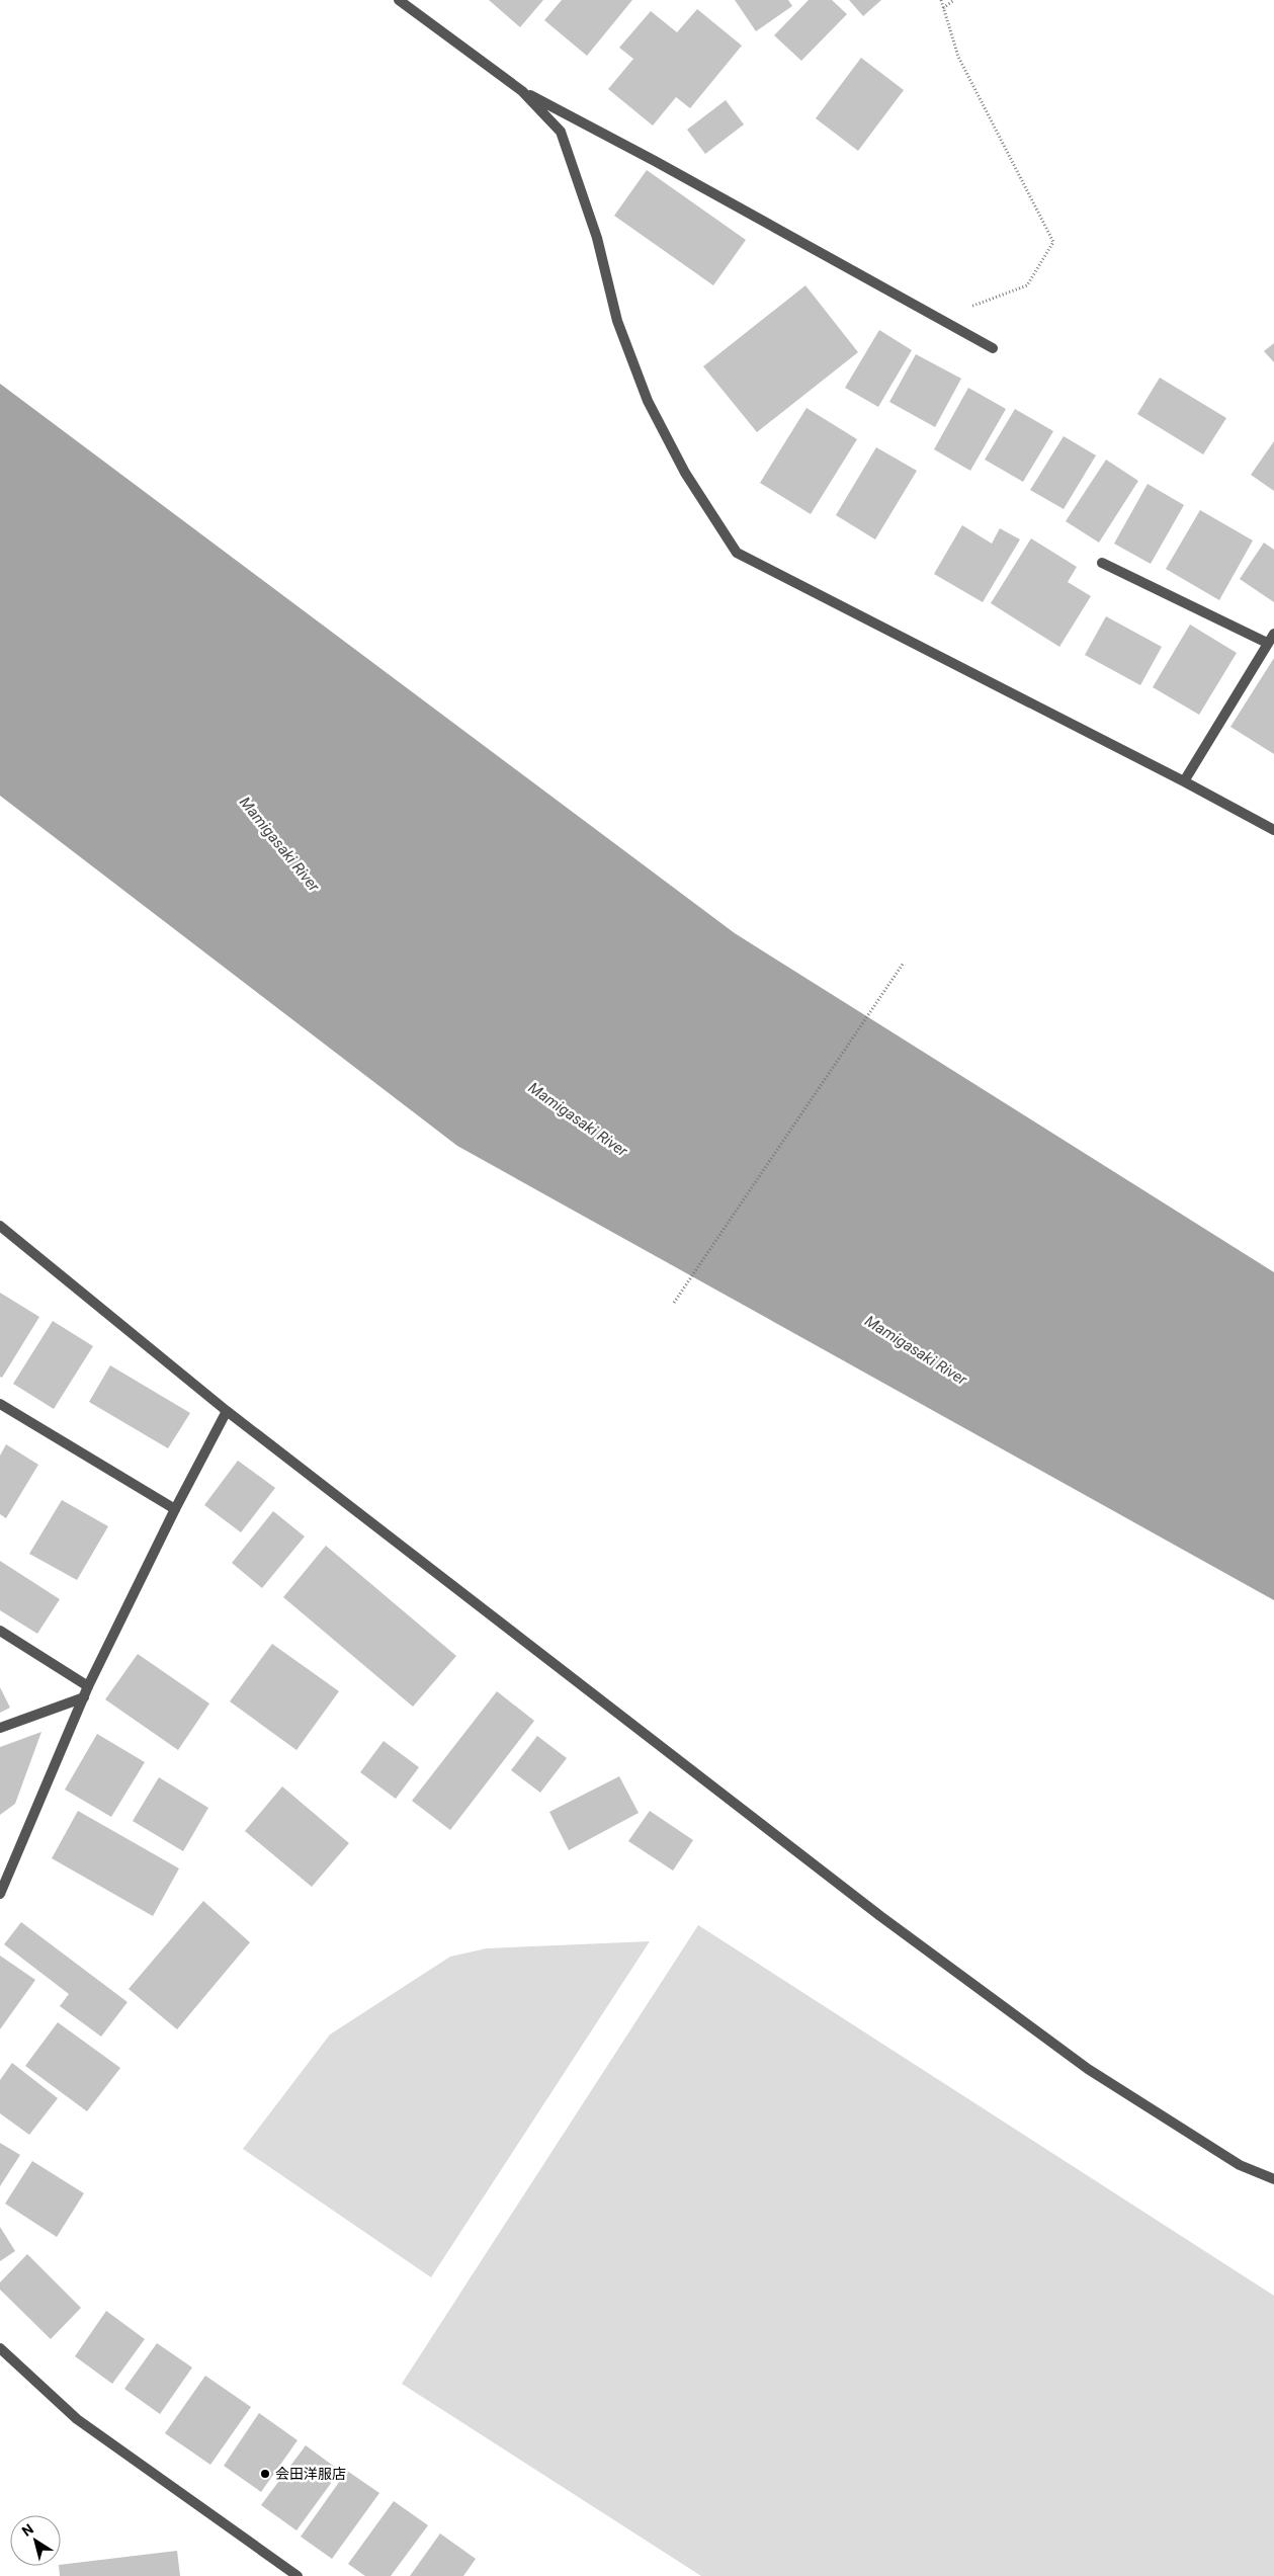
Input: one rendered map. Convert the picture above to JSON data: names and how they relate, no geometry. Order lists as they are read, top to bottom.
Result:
{
  "water": ["Mamigasaki River"],
  "places": ["会田洋服店"],
  "north": "top left"
}
